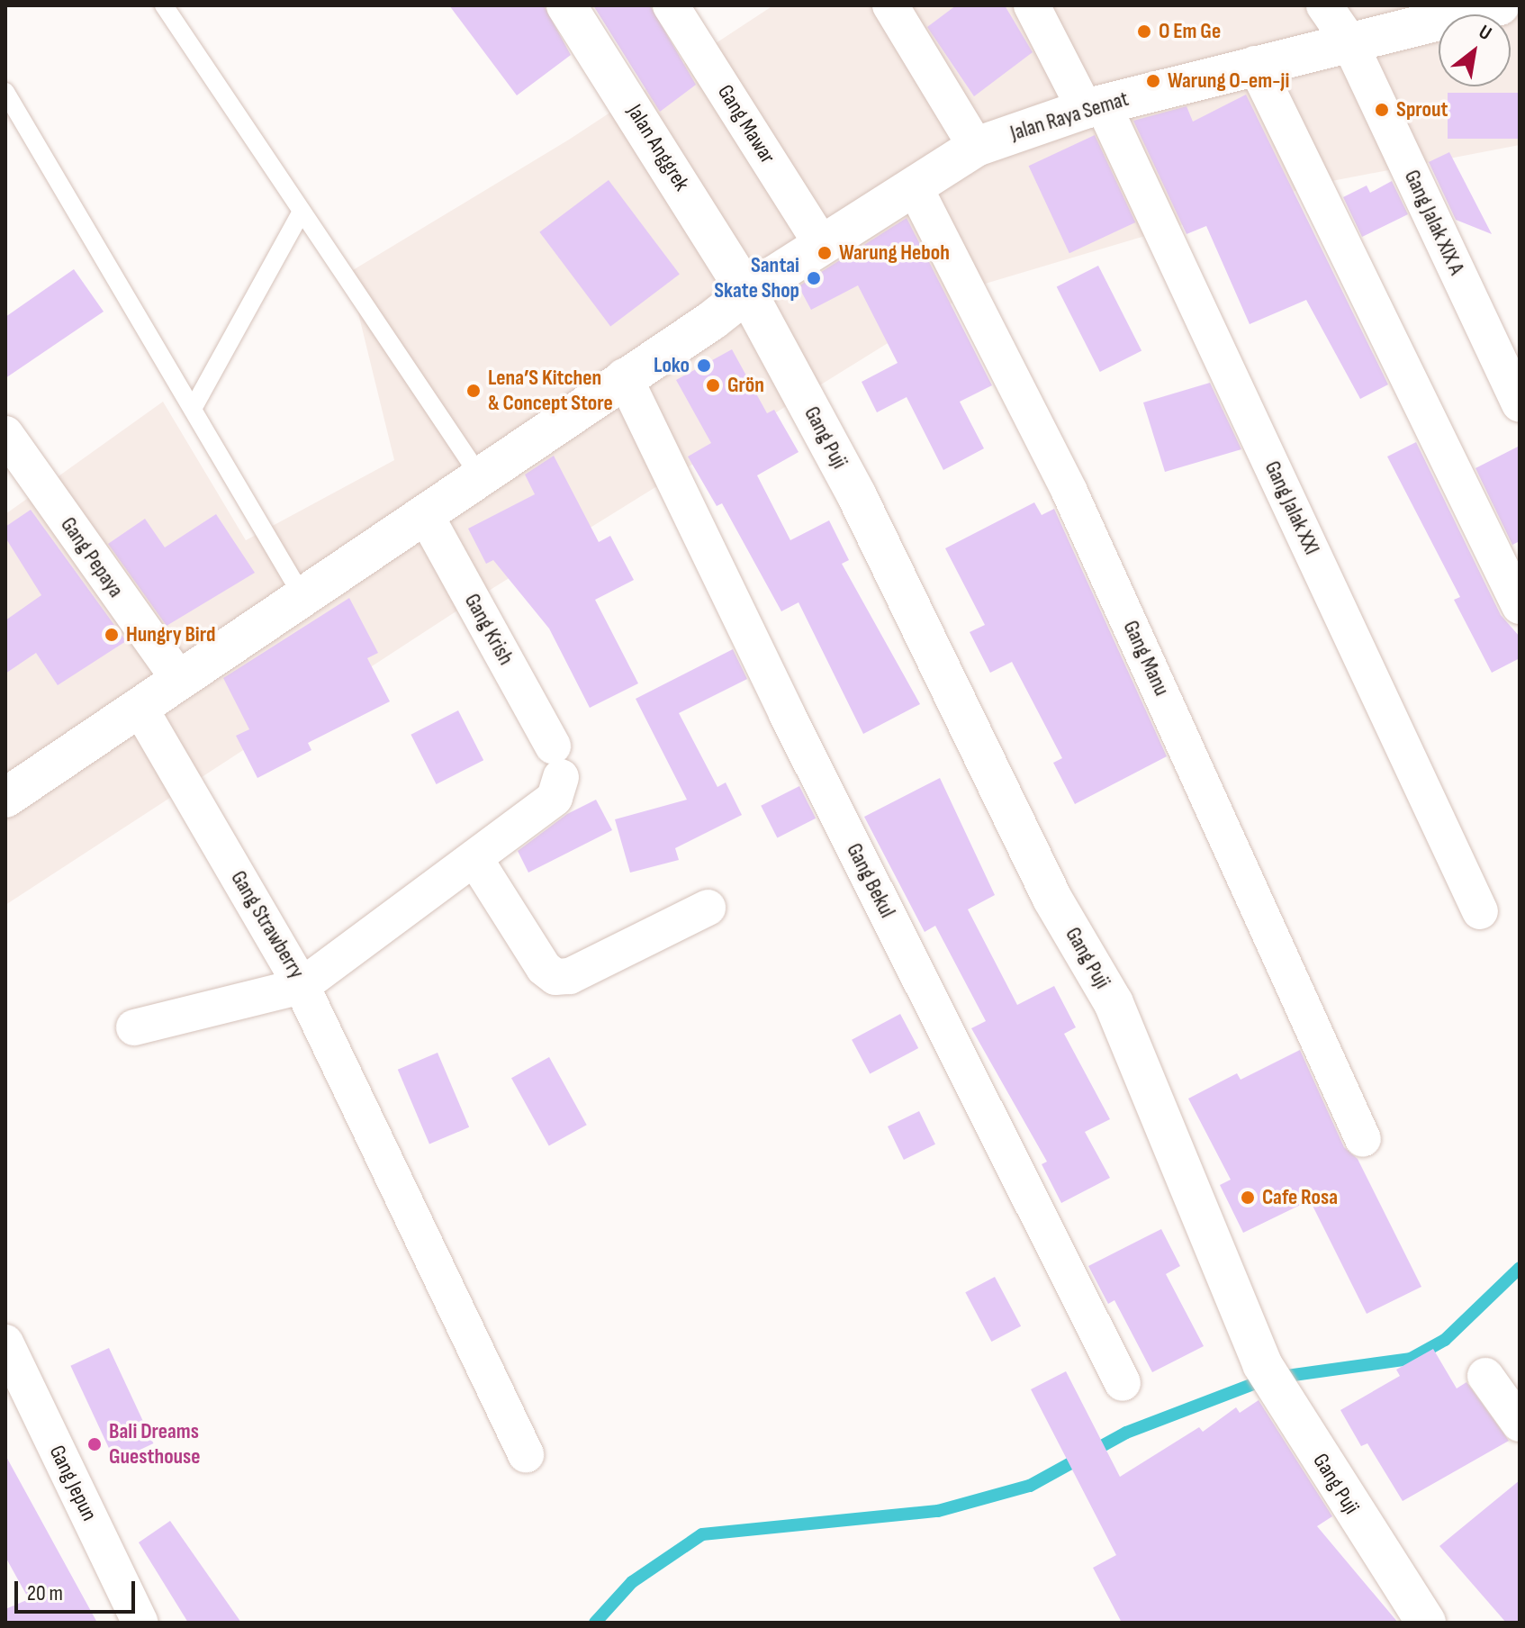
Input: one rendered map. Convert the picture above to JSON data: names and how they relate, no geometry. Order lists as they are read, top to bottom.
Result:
{
  "streets": {
    "street": [
      "Jalan Raya Semat",
      "Gang Mawar",
      "Jalan Anggrek",
      "Gang Jalak XIX A",
      "Gang Puji",
      "Gang Jalak XXI",
      "Gang Pepaya",
      "Gang Krish",
      "Gang Manu",
      "Gang Bekul",
      "Gang Strawberry",
      "Gang Jepun"
    ]
  },
  "crossings": [
    ["Jalan Raya Semat", "Gang Mawar"],
    ["Jalan Raya Semat", "Jalan Anggrek"],
    ["Jalan Raya Semat", "Gang Jalak XIX A"],
    ["Jalan Raya Semat", "Gang Puji"],
    ["Jalan Raya Semat", "Gang Jalak XXI"],
    ["Jalan Raya Semat", "Gang Pepaya"],
    ["Jalan Raya Semat", "Gang Krish"],
    ["Jalan Raya Semat", "Gang Manu"],
    ["Jalan Raya Semat", "Gang Bekul"],
    ["Jalan Raya Semat", "Gang Strawberry"],
    ["Jalan Anggrek", "Gang Puji"],
    ["Gang Krish", "Gang Strawberry"]
  ],
  "places": [
    "O Em Ge",
    "Warung O-em-ji",
    "Sprout",
    "Warung Heboh",
    "Santai Skate Shop",
    "Loko",
    "Grön",
    "Lena’S Kitchen & Concept Store",
    "Hungry Bird",
    "Cafe Rosa",
    "Bali Dreams Guesthouse"
  ],
  "scale_bar": "20 m",
  "north": "top right"
}
